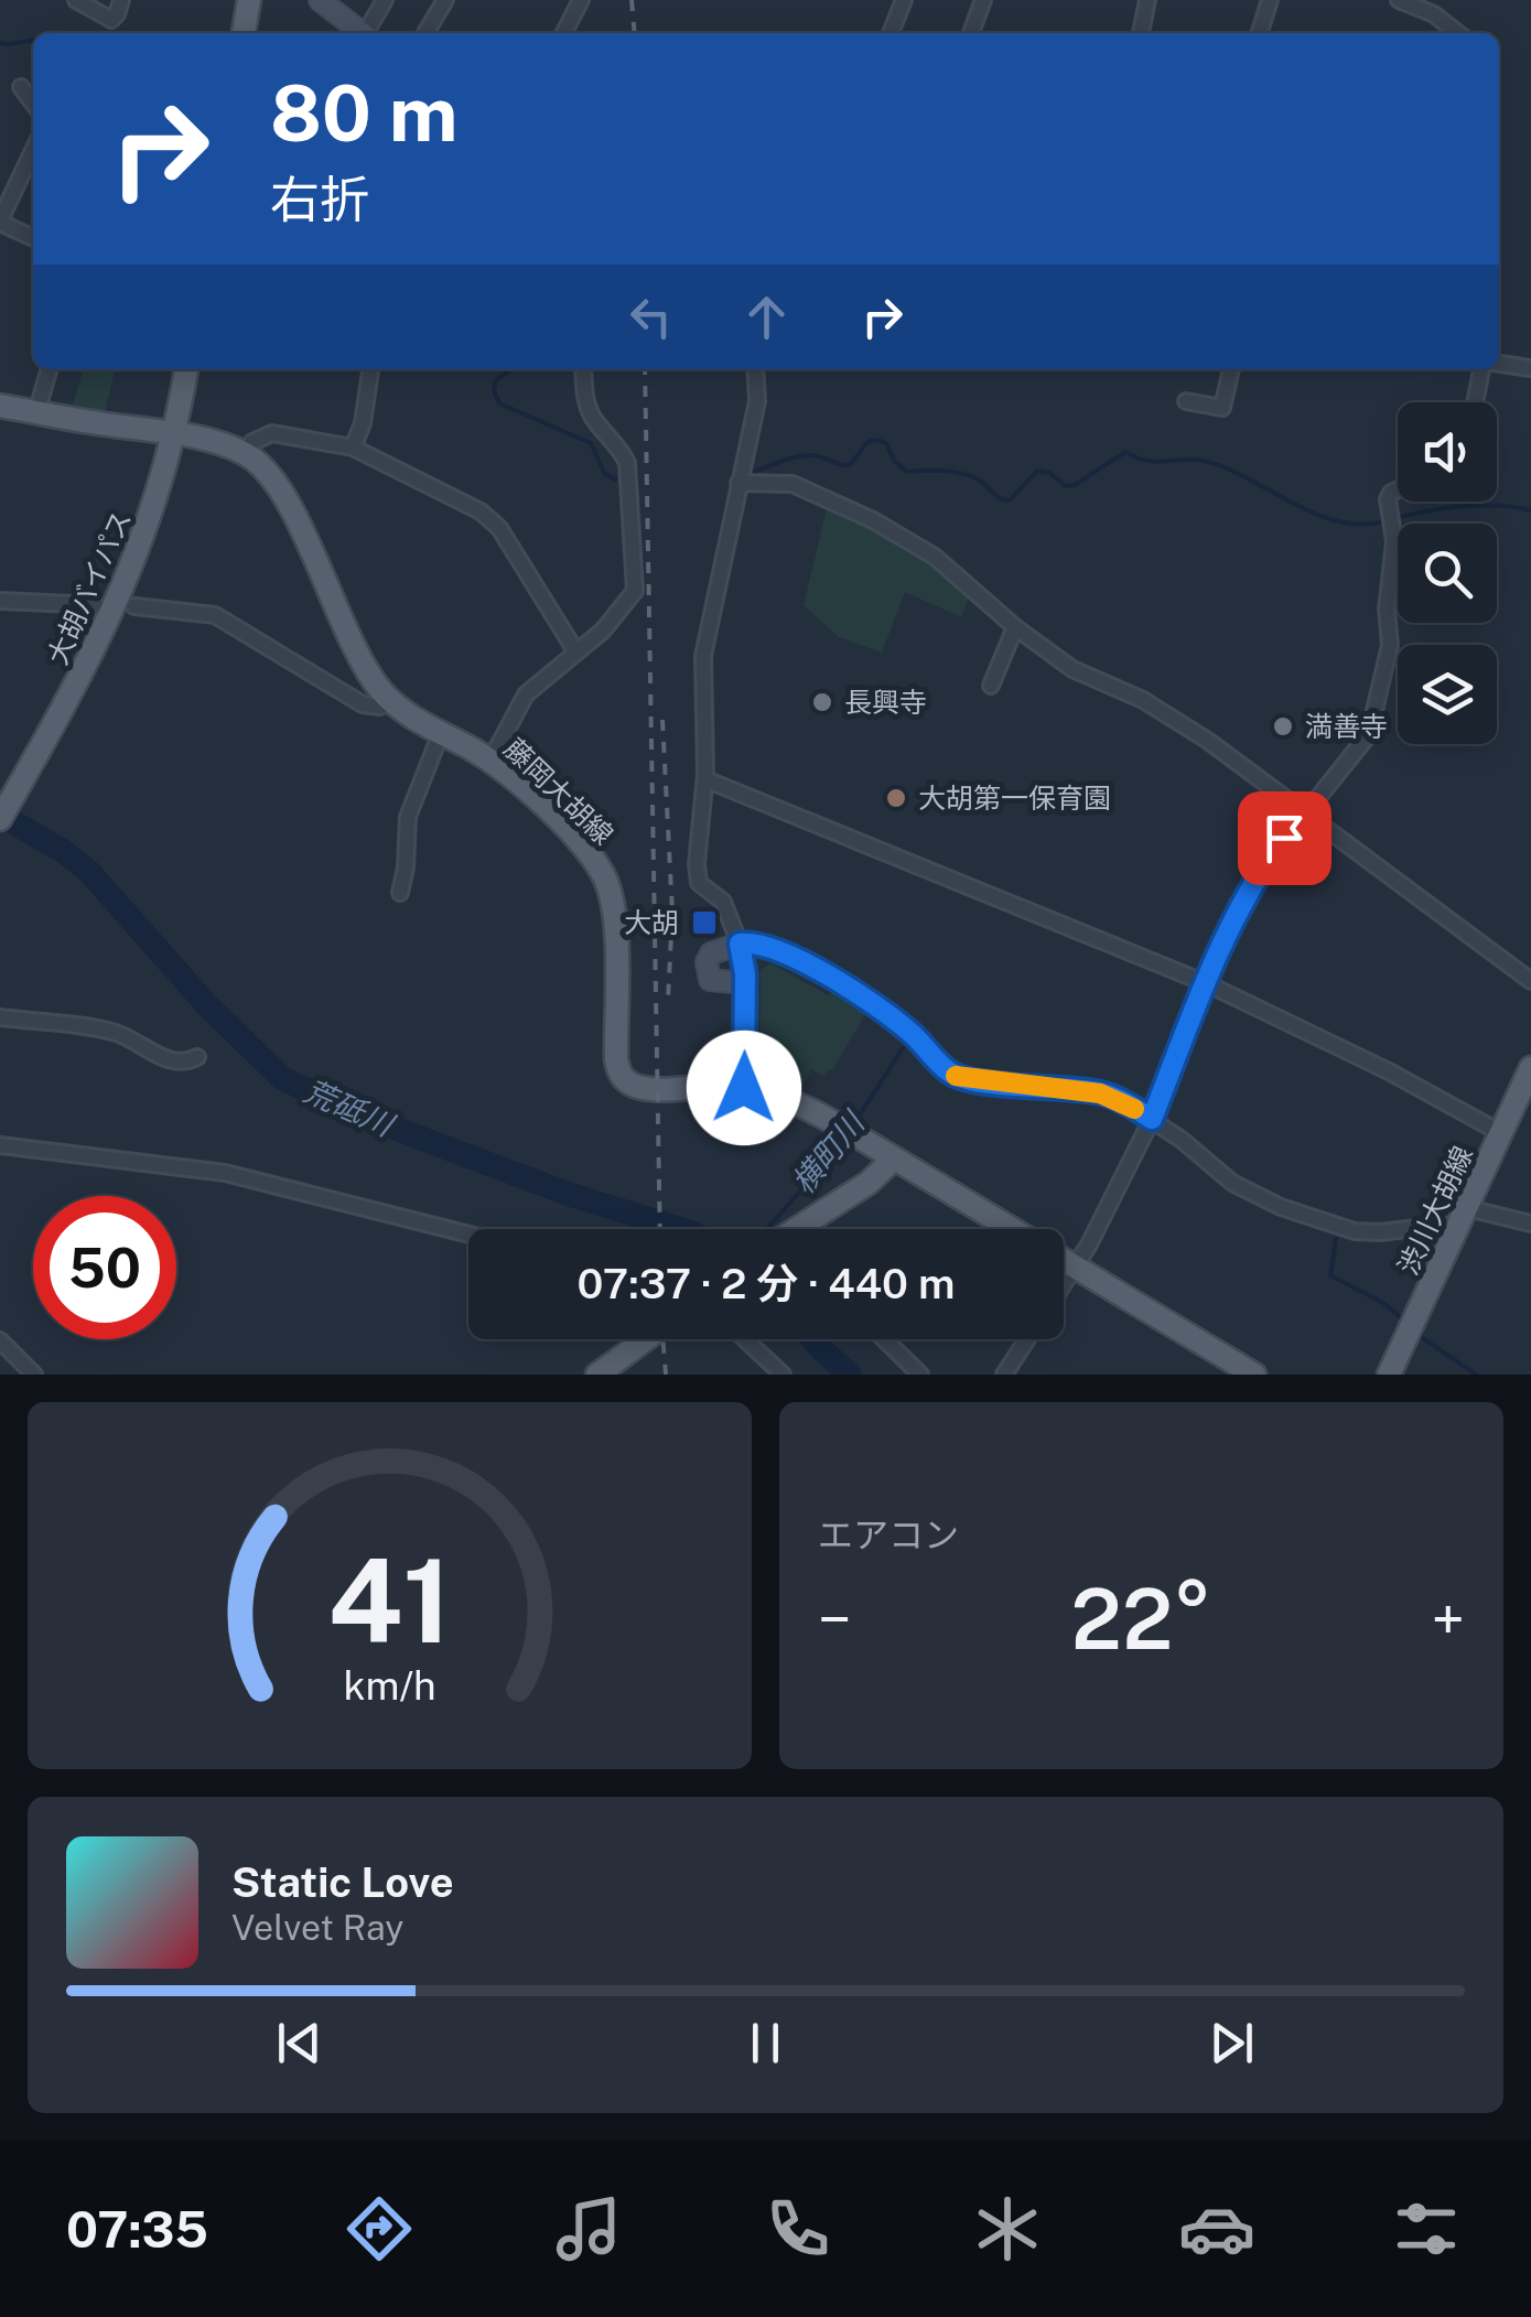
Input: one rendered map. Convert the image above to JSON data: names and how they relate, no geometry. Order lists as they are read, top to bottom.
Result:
{
  "streets": {
    "main road": ["大胡バイパス", "藤岡大胡線", "渋川大胡線"]
  },
  "water": ["荒砥川", "横町川"],
  "places": {
    "other": ["長興寺", "満善寺", "大胡第一保育園"],
    "transit": ["大胡"]
  },
  "page": {
    "turn": ["80 m", "右折"],
    "limit": "50",
    "trip": "07:37 · 2 分 · 440 m",
    "tile": "エアコン",
    "heat": ["−", "22°", "+"],
    "song": ["Static Love", "Velvet Ray"],
    "tabs": "07:35",
    "gauge": ["41", "km/h"]
  }
}
